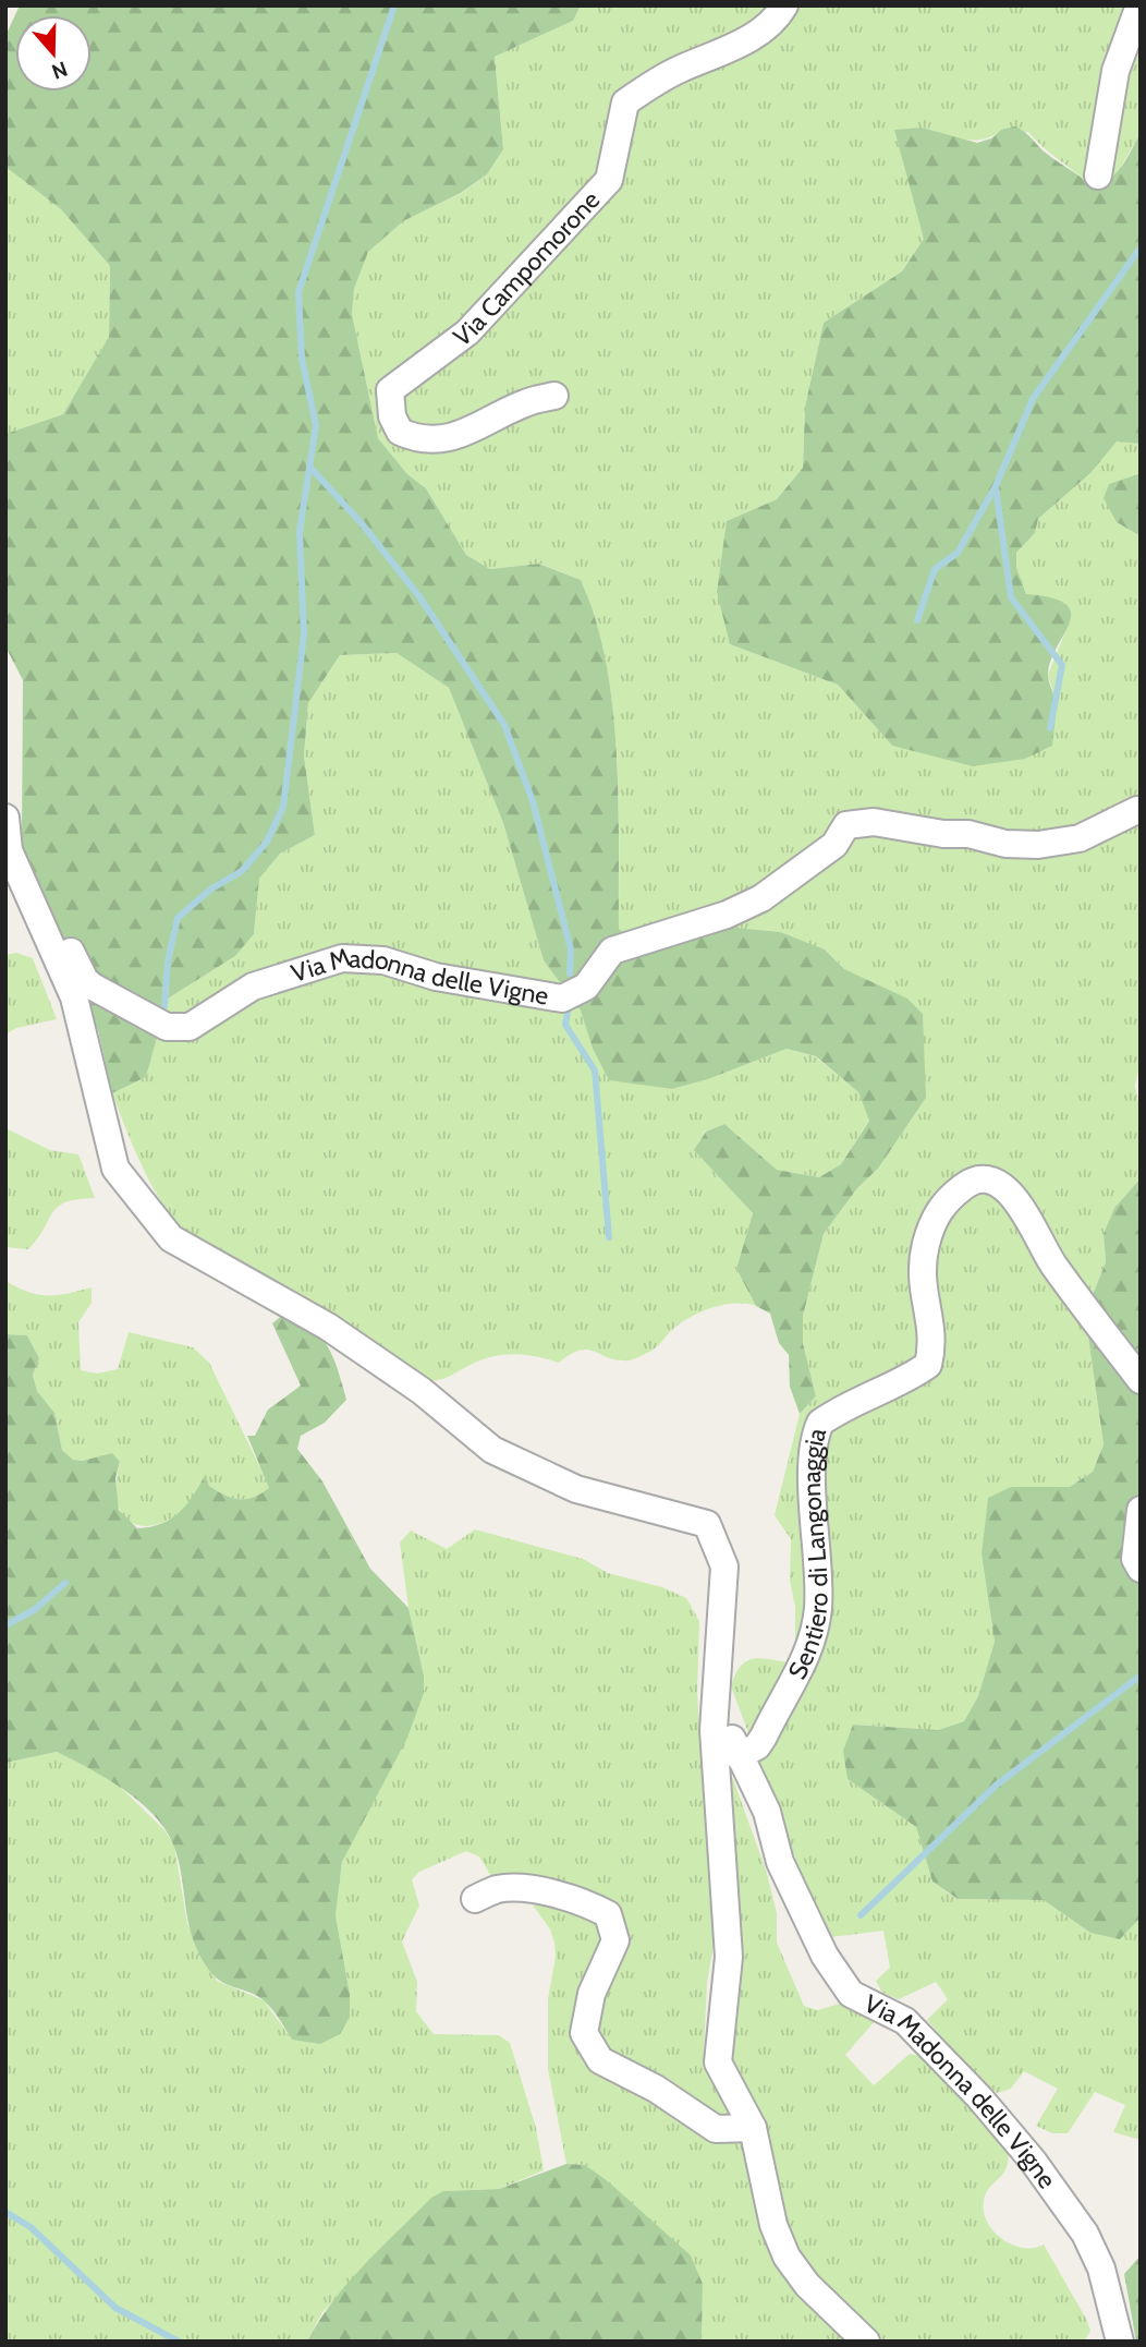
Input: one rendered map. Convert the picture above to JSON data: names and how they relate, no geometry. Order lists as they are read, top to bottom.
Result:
{
  "streets": {
    "street": ["Via Campomorone", "Via Madonna delle Vigne", "Sentiero di Langonaggia"]
  },
  "crossings": [
    ["Via Madonna delle Vigne", "Sentiero di Langonaggia"]
  ],
  "north": "bottom"
}
